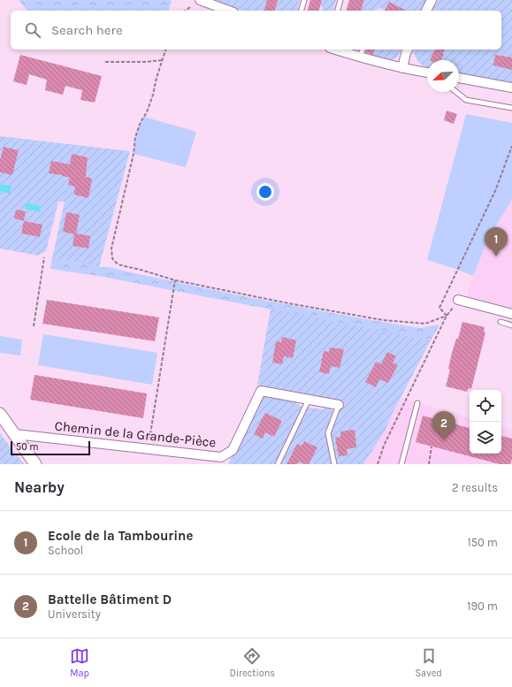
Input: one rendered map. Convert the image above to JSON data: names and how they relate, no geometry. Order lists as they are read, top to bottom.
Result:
{
  "streets": {
    "street": ["Chemin de la Grande-Pièce"]
  },
  "scale_bar": "50 m",
  "north": "bottom left",
  "page": {
    "search": "Search here",
    "pins": ["1", "2"],
    "scale": "50 m",
    "heading": ["Nearby", "2 results"],
    "list": [
      {
        "mark": "1",
        "name": "Ecole de la Tambourine",
        "note": "School",
        "value": "150 m"
      },
      {
        "mark": "2",
        "name": "Battelle Bâtiment D",
        "note": "University",
        "value": "190 m"
      }
    ],
    "nav": ["Map", "Directions", "Saved"]
  }
}
